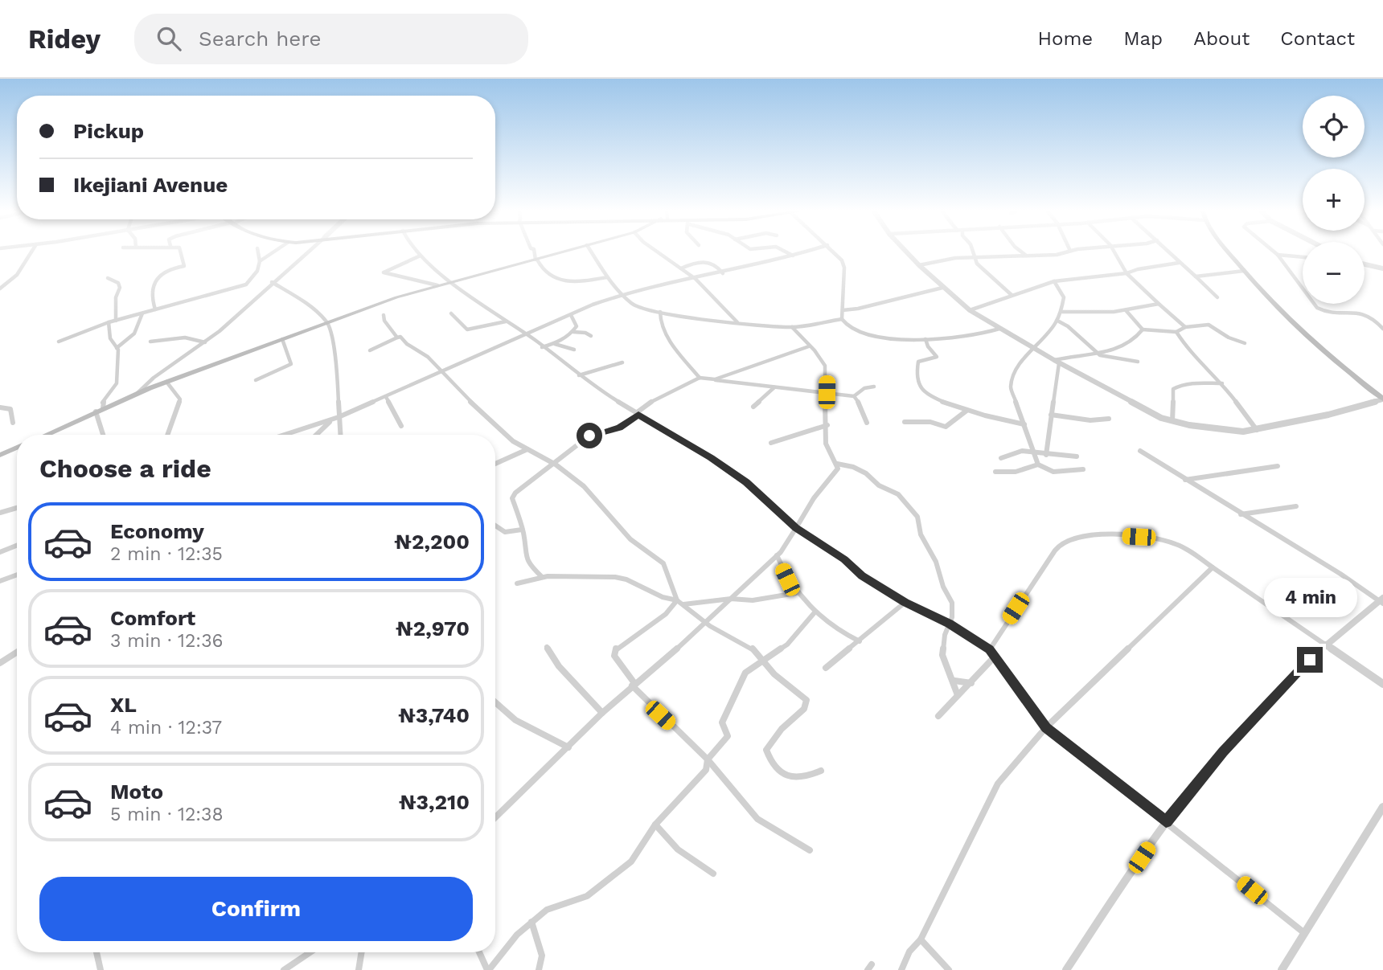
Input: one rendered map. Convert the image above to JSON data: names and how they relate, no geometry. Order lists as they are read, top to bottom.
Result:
{
  "page": {
    "header": "Ridey",
    "search": "Search here",
    "nav": [
      "Home",
      "Map",
      "About",
      "Contact"
    ],
    "map_buttons": ["+", "−"],
    "banner": ["Pickup", "Ikejiani Avenue"],
    "heading": "Choose a ride",
    "list": [
      {
        "name": "Economy",
        "note": "2 min · 12:35",
        "value": "₦2,200"
      },
      {
        "name": "Comfort",
        "note": "3 min · 12:36",
        "value": "₦2,970"
      },
      {
        "name": "XL",
        "note": "4 min · 12:37",
        "value": "₦3,740"
      },
      {
        "name": "Moto",
        "note": "5 min · 12:38",
        "value": "₦3,210"
      }
    ],
    "bubble": "4 min",
    "buttons": "Confirm"
  }
}
